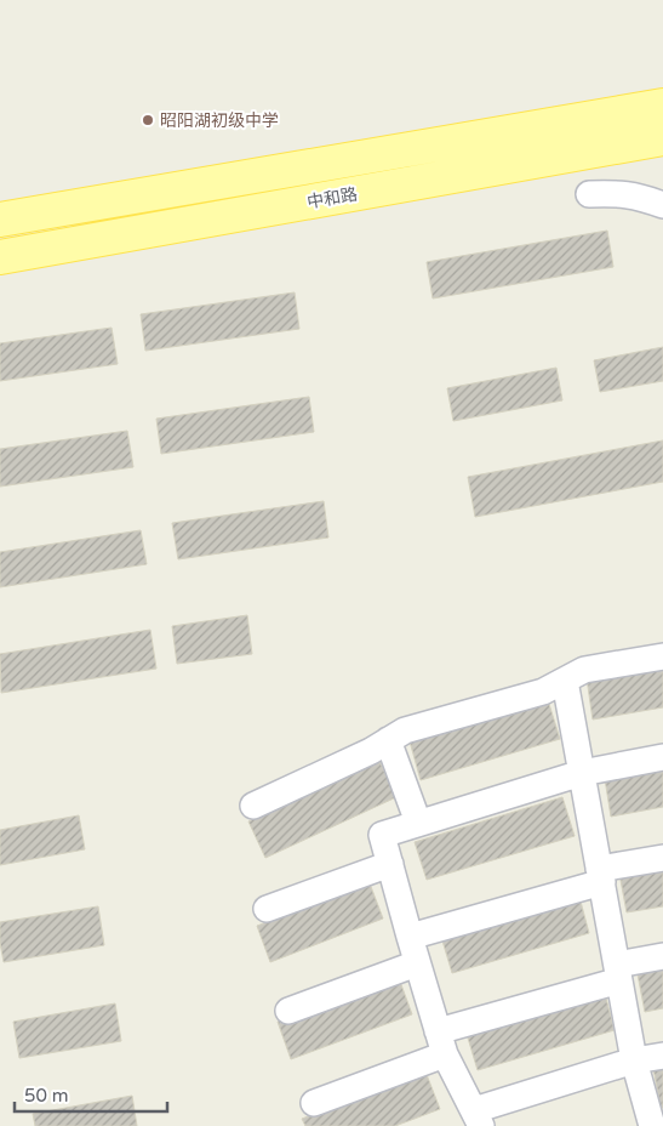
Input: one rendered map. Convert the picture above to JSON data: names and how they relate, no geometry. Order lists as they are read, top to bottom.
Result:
{
  "streets": {
    "main road": ["中和路"]
  },
  "places": ["昭阳湖初级中学"],
  "scale_bar": "50 m"
}
